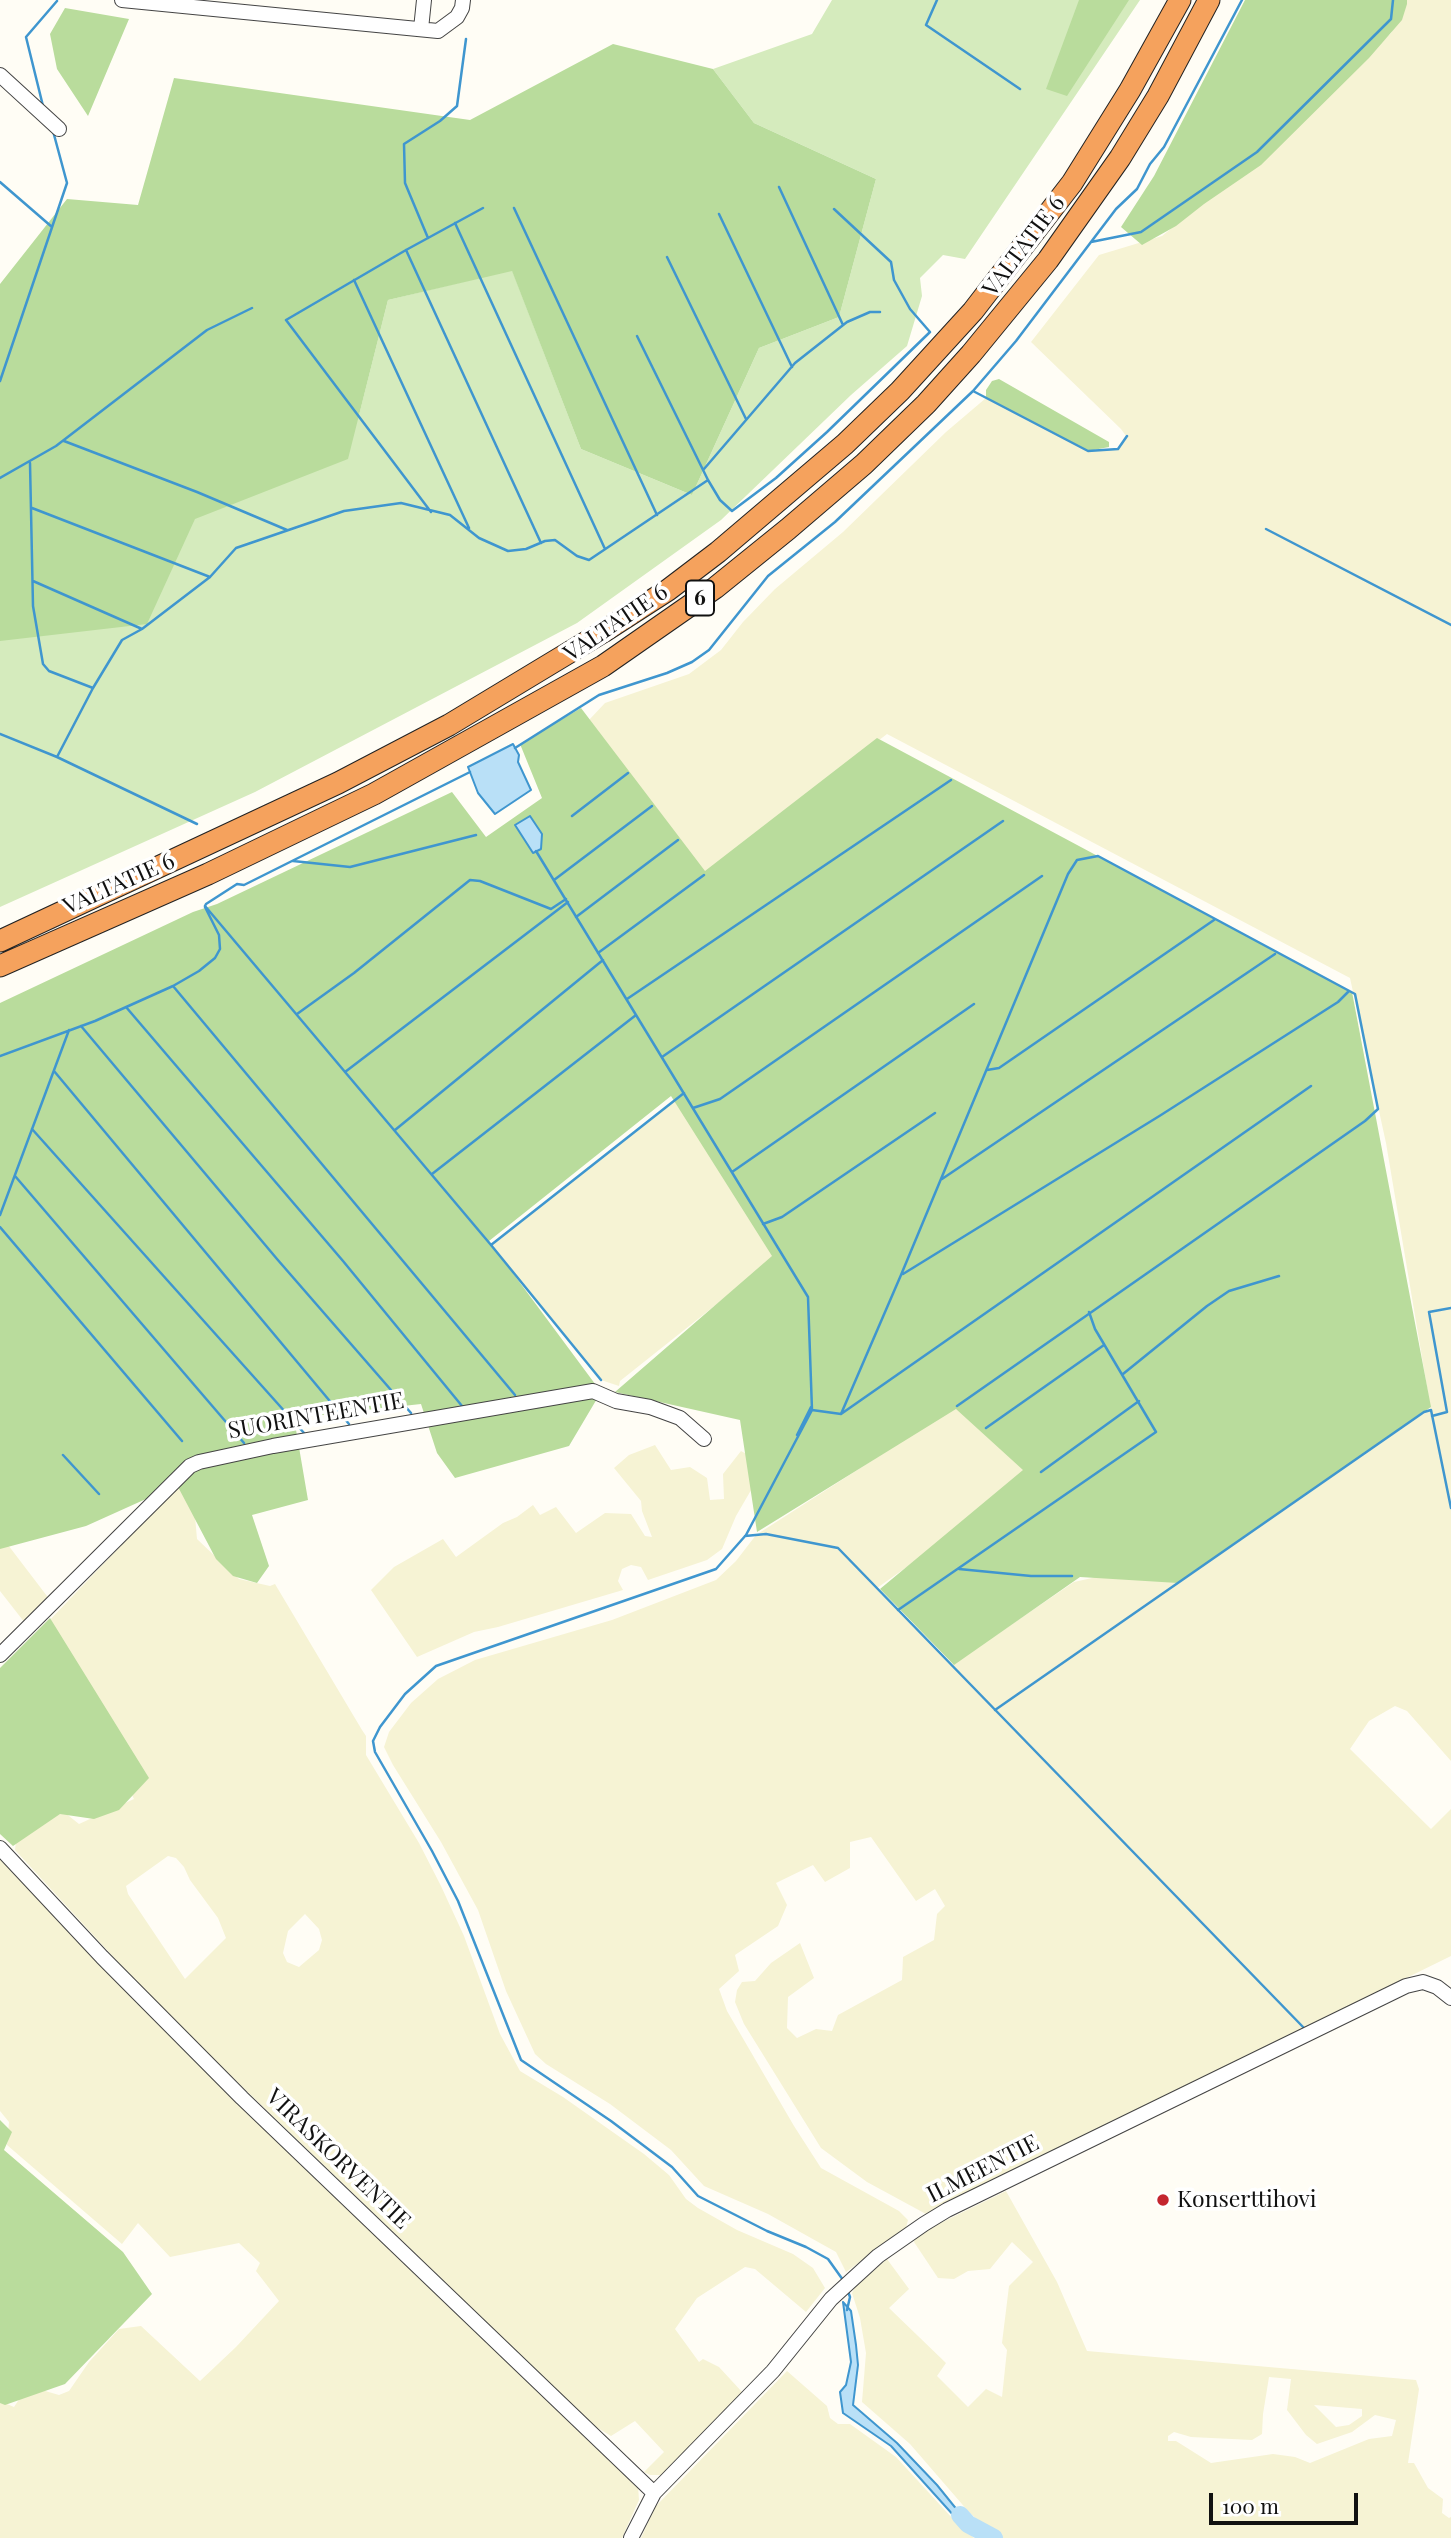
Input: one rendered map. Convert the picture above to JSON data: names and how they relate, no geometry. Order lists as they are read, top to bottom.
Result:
{
  "streets": {
    "highway": ["VALTATIE 6", "6"],
    "street": ["SUORINTEENTIE", "VIRASKORVENTIE", "ILMEENTIE"]
  },
  "crossings": [
    ["VIRASKORVENTIE", "ILMEENTIE"]
  ],
  "places": ["Konserttihovi"],
  "scale_bar": "100 m"
}
